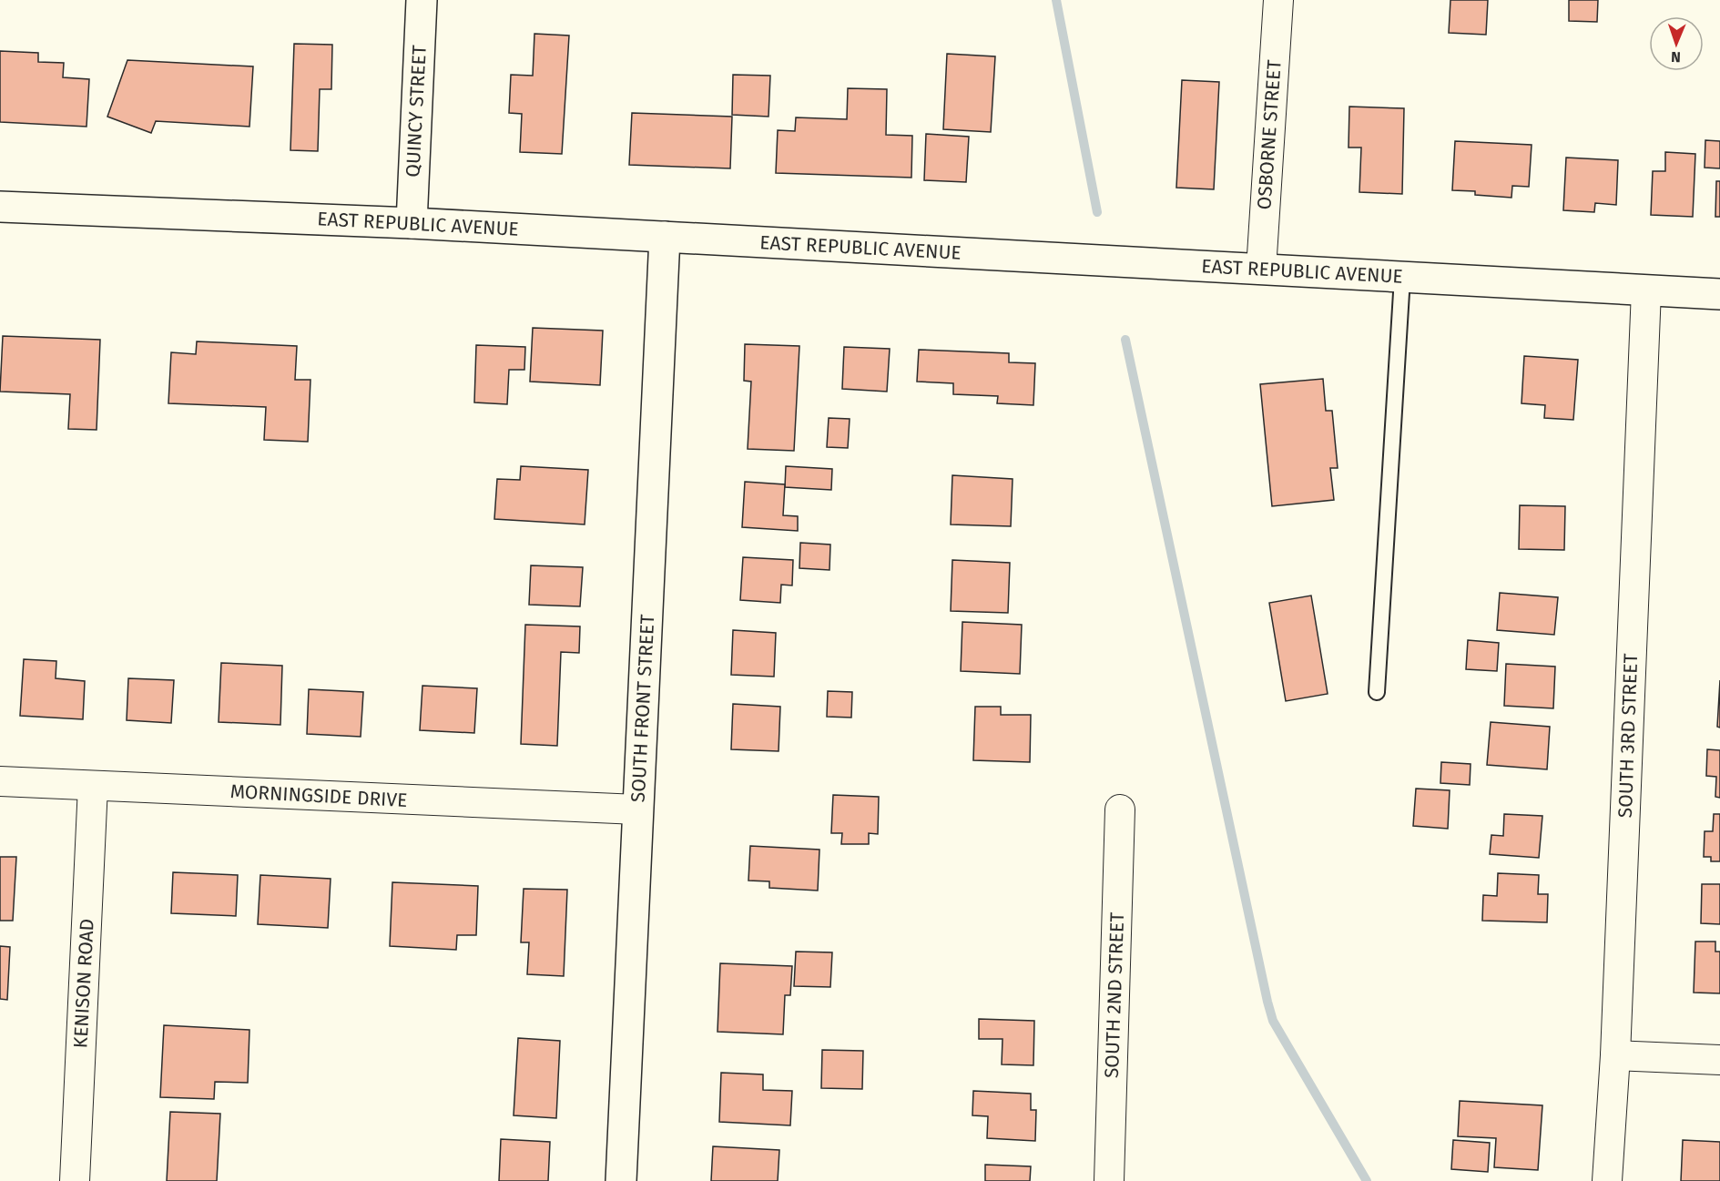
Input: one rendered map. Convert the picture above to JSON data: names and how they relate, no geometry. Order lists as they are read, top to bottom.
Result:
{
  "streets": {
    "street": [
      "QUINCY STREET",
      "OSBORNE STREET",
      "EAST REPUBLIC AVENUE",
      "SOUTH FRONT STREET",
      "SOUTH 3RD STREET",
      "MORNINGSIDE DRIVE",
      "KENISON ROAD",
      "SOUTH 2ND STREET"
    ]
  },
  "crossings": [
    ["QUINCY STREET", "EAST REPUBLIC AVENUE"],
    ["OSBORNE STREET", "EAST REPUBLIC AVENUE"],
    ["EAST REPUBLIC AVENUE", "SOUTH FRONT STREET"],
    ["EAST REPUBLIC AVENUE", "SOUTH 3RD STREET"],
    ["SOUTH FRONT STREET", "MORNINGSIDE DRIVE"],
    ["MORNINGSIDE DRIVE", "KENISON ROAD"]
  ],
  "north": "bottom"
}
